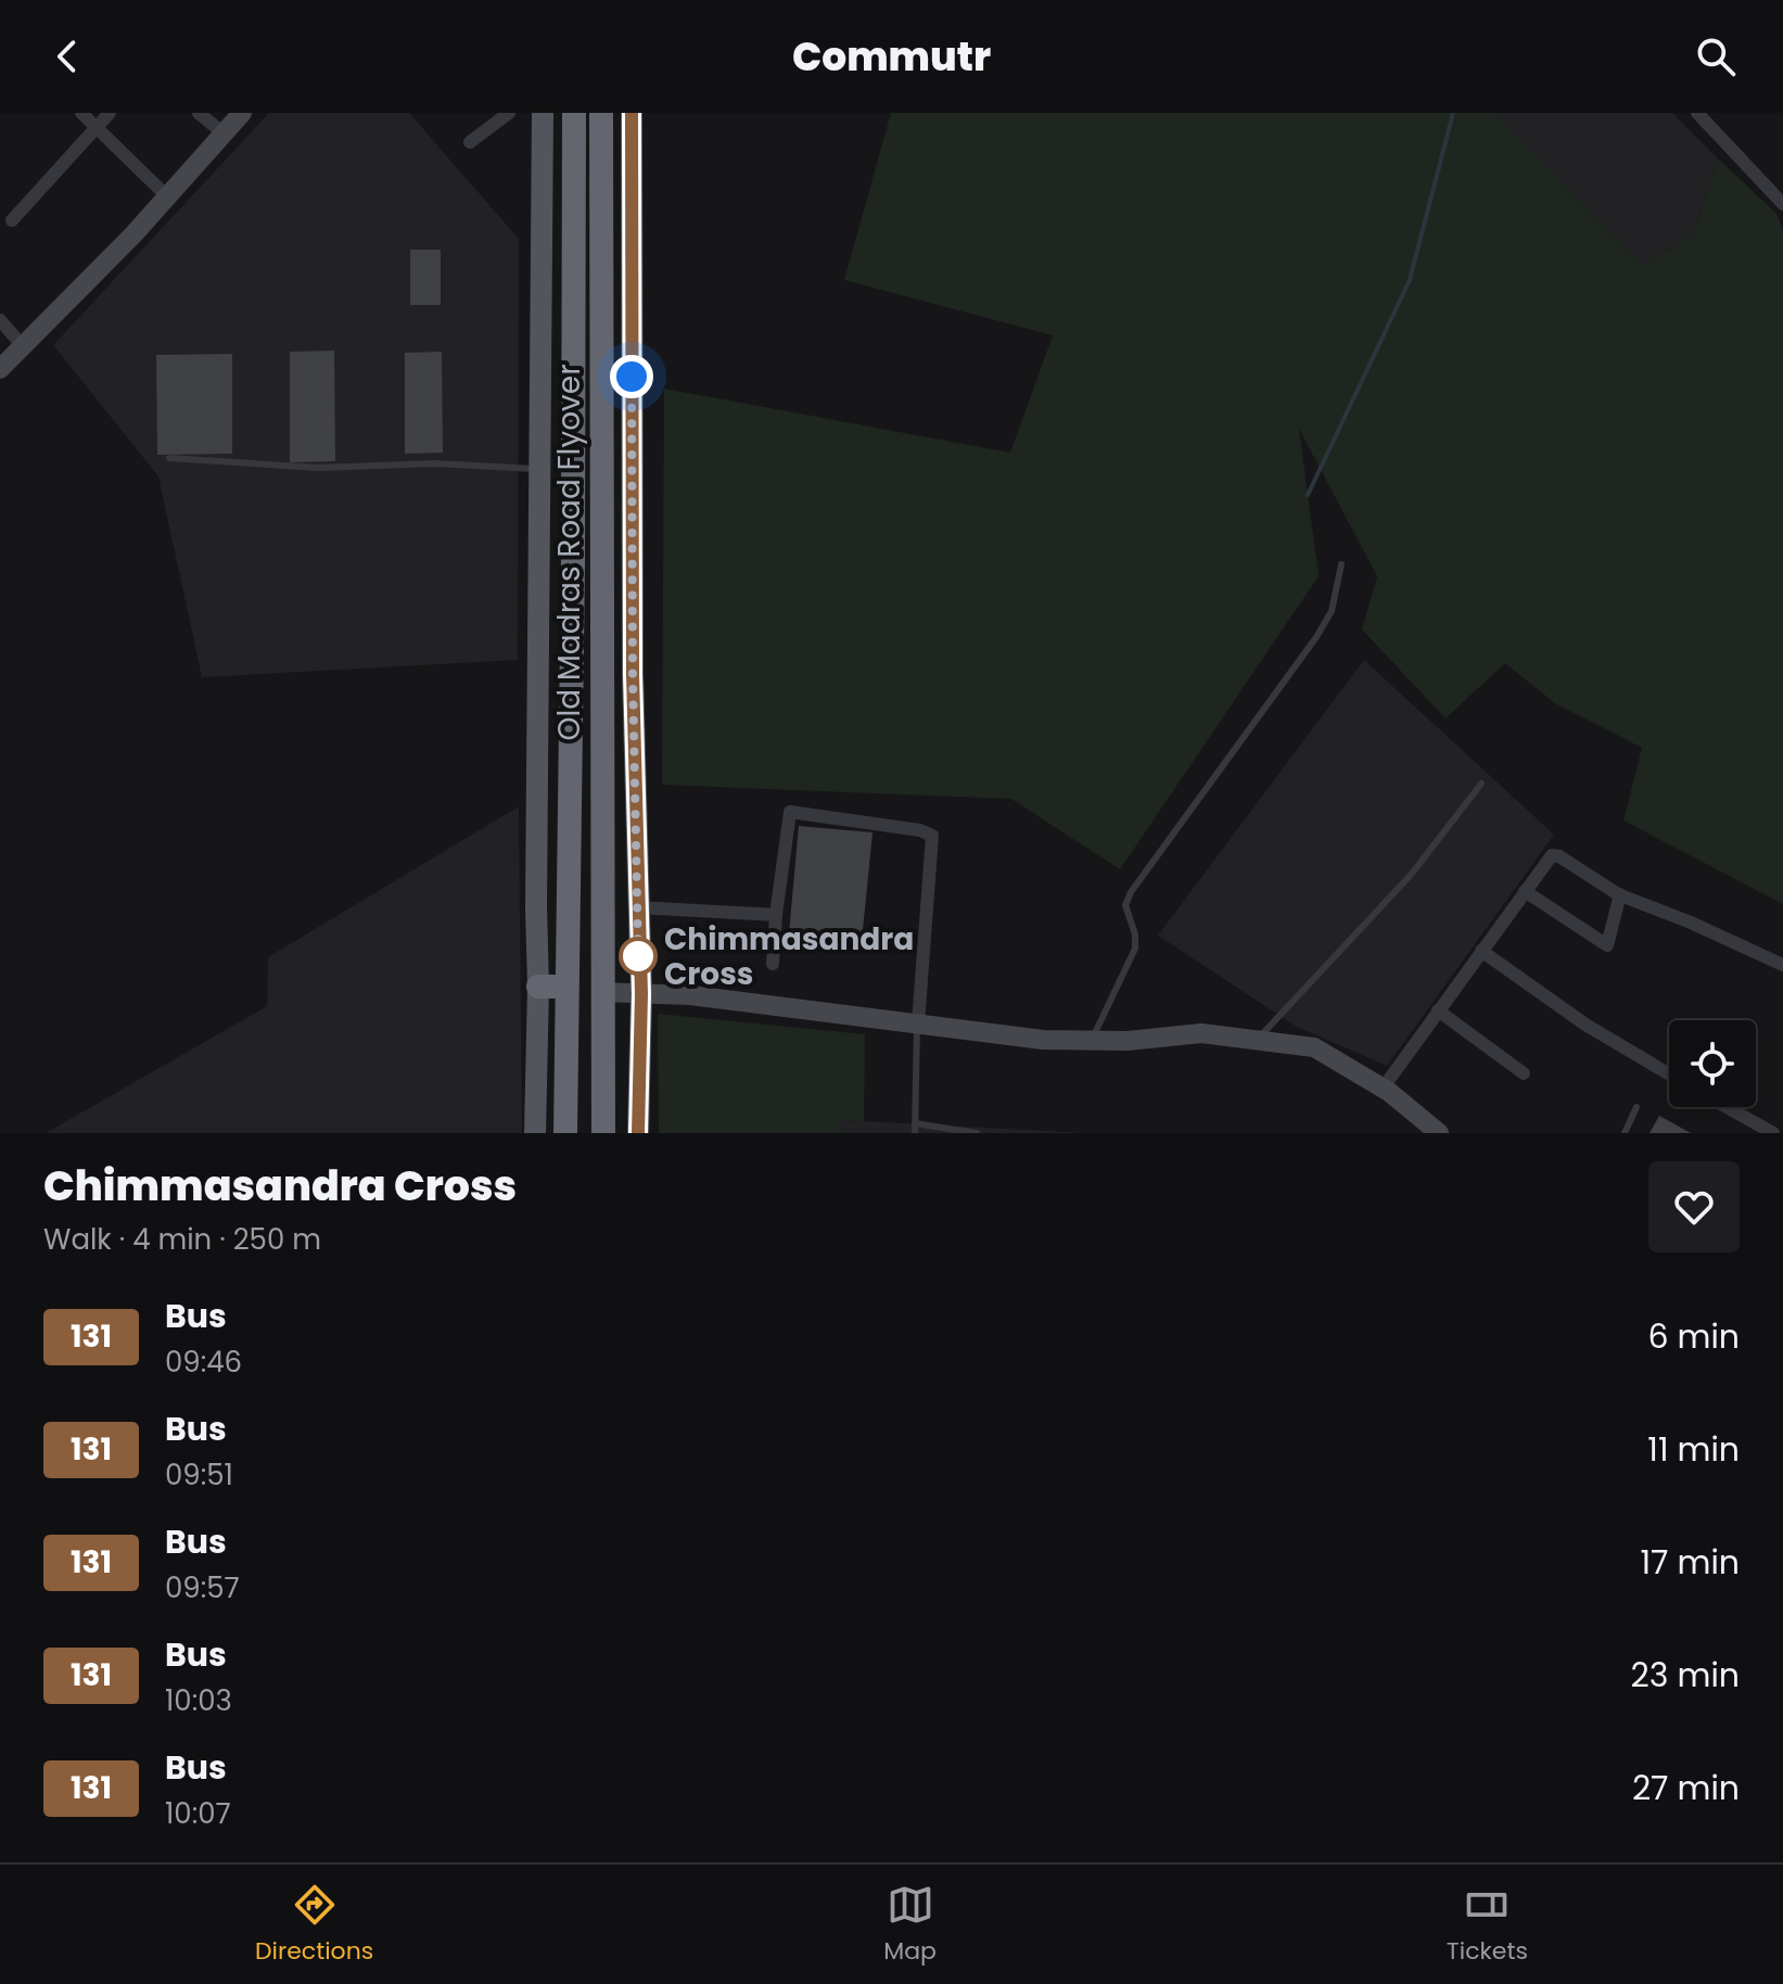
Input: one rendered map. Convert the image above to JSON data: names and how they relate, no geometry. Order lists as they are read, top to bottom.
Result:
{
  "streets": {
    "highway": ["Old Madras Road Flyover"]
  },
  "places": ["Chimmasandra Cross"],
  "lines": ["bus line 131"],
  "page": {
    "header": "Commutr",
    "heading": ["Chimmasandra Cross", "Walk · 4 min · 250 m"],
    "list": [
      {
        "mark": "131",
        "name": "Bus",
        "note": "09:46",
        "value": "6 min"
      },
      {
        "mark": "131",
        "name": "Bus",
        "note": "09:51",
        "value": "11 min"
      },
      {
        "mark": "131",
        "name": "Bus",
        "note": "09:57",
        "value": "17 min"
      },
      {
        "mark": "131",
        "name": "Bus",
        "note": "10:03",
        "value": "23 min"
      },
      {
        "mark": "131",
        "name": "Bus",
        "note": "10:07",
        "value": "27 min"
      }
    ],
    "tabs": ["Directions", "Map", "Tickets"]
  }
}
